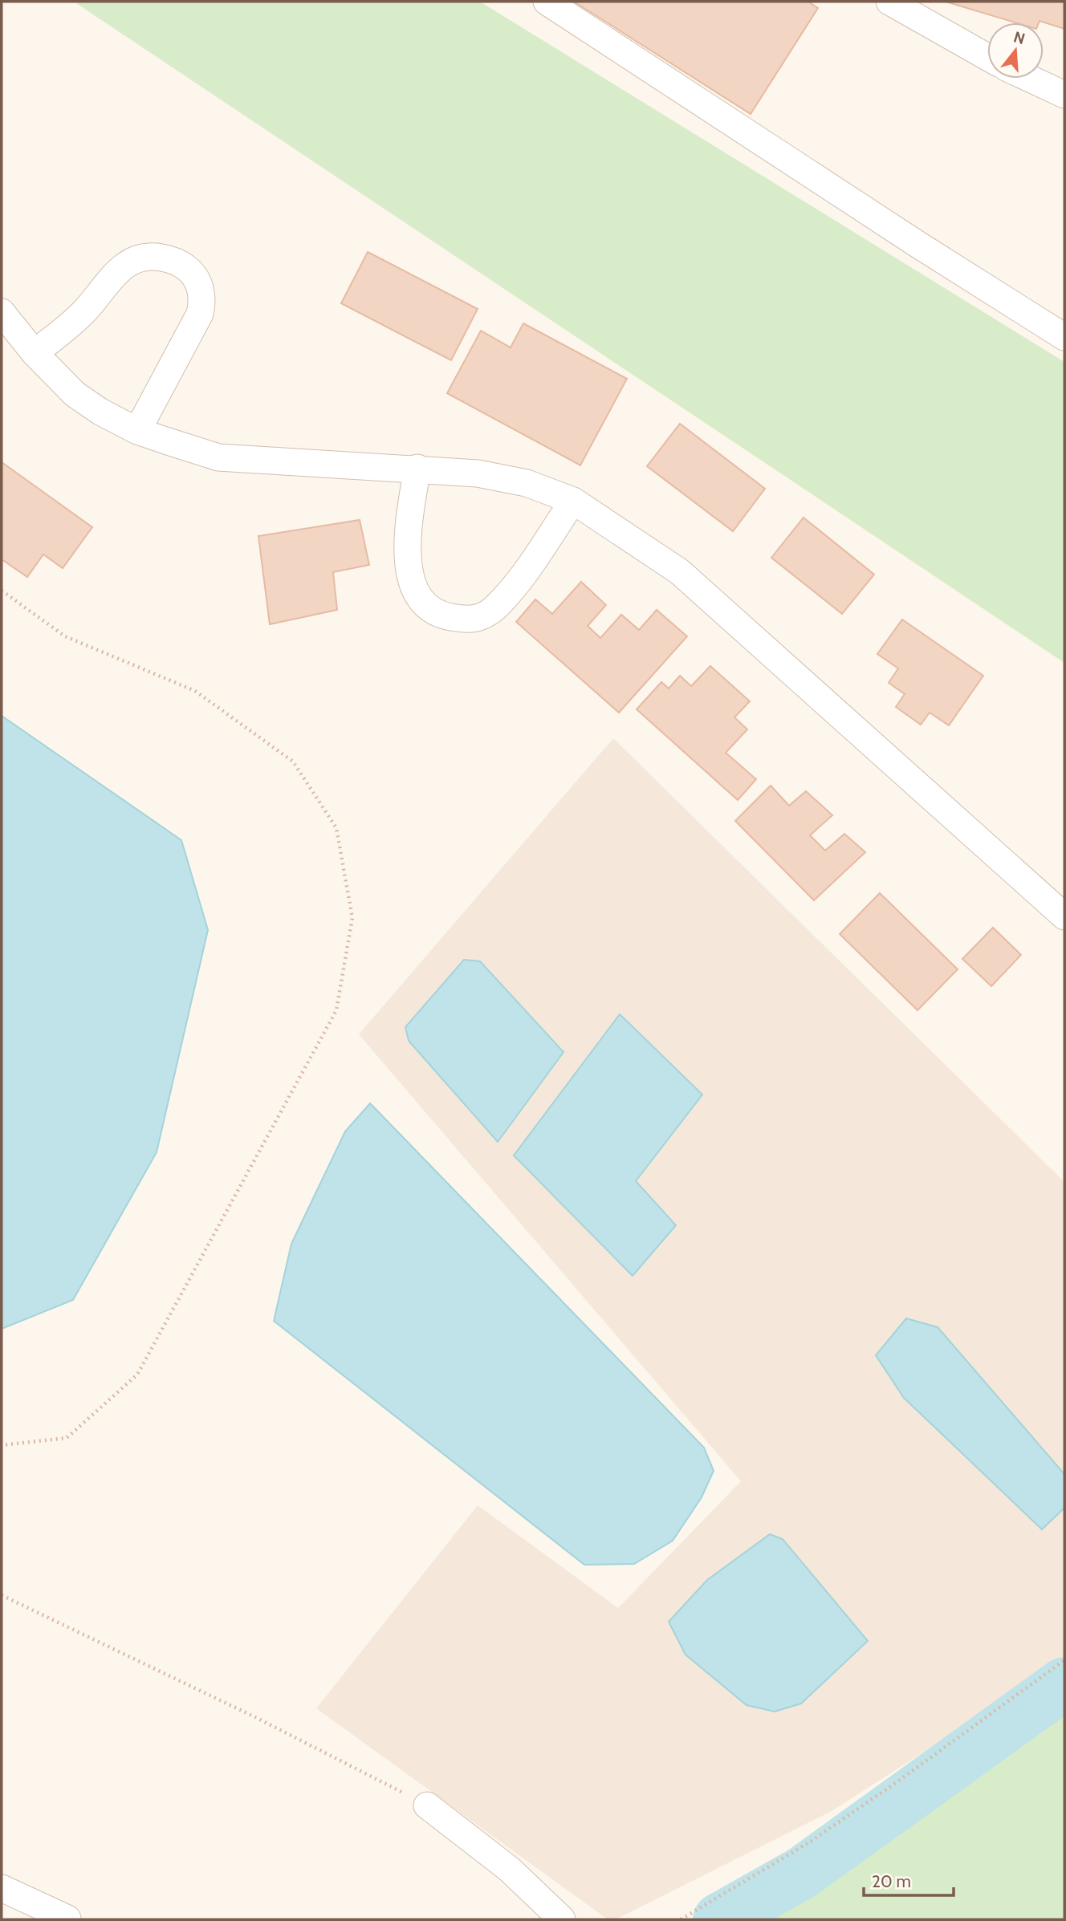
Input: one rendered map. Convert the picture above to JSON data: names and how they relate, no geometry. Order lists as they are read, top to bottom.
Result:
{
  "scale_bar": "20 m",
  "north": "top"
}
